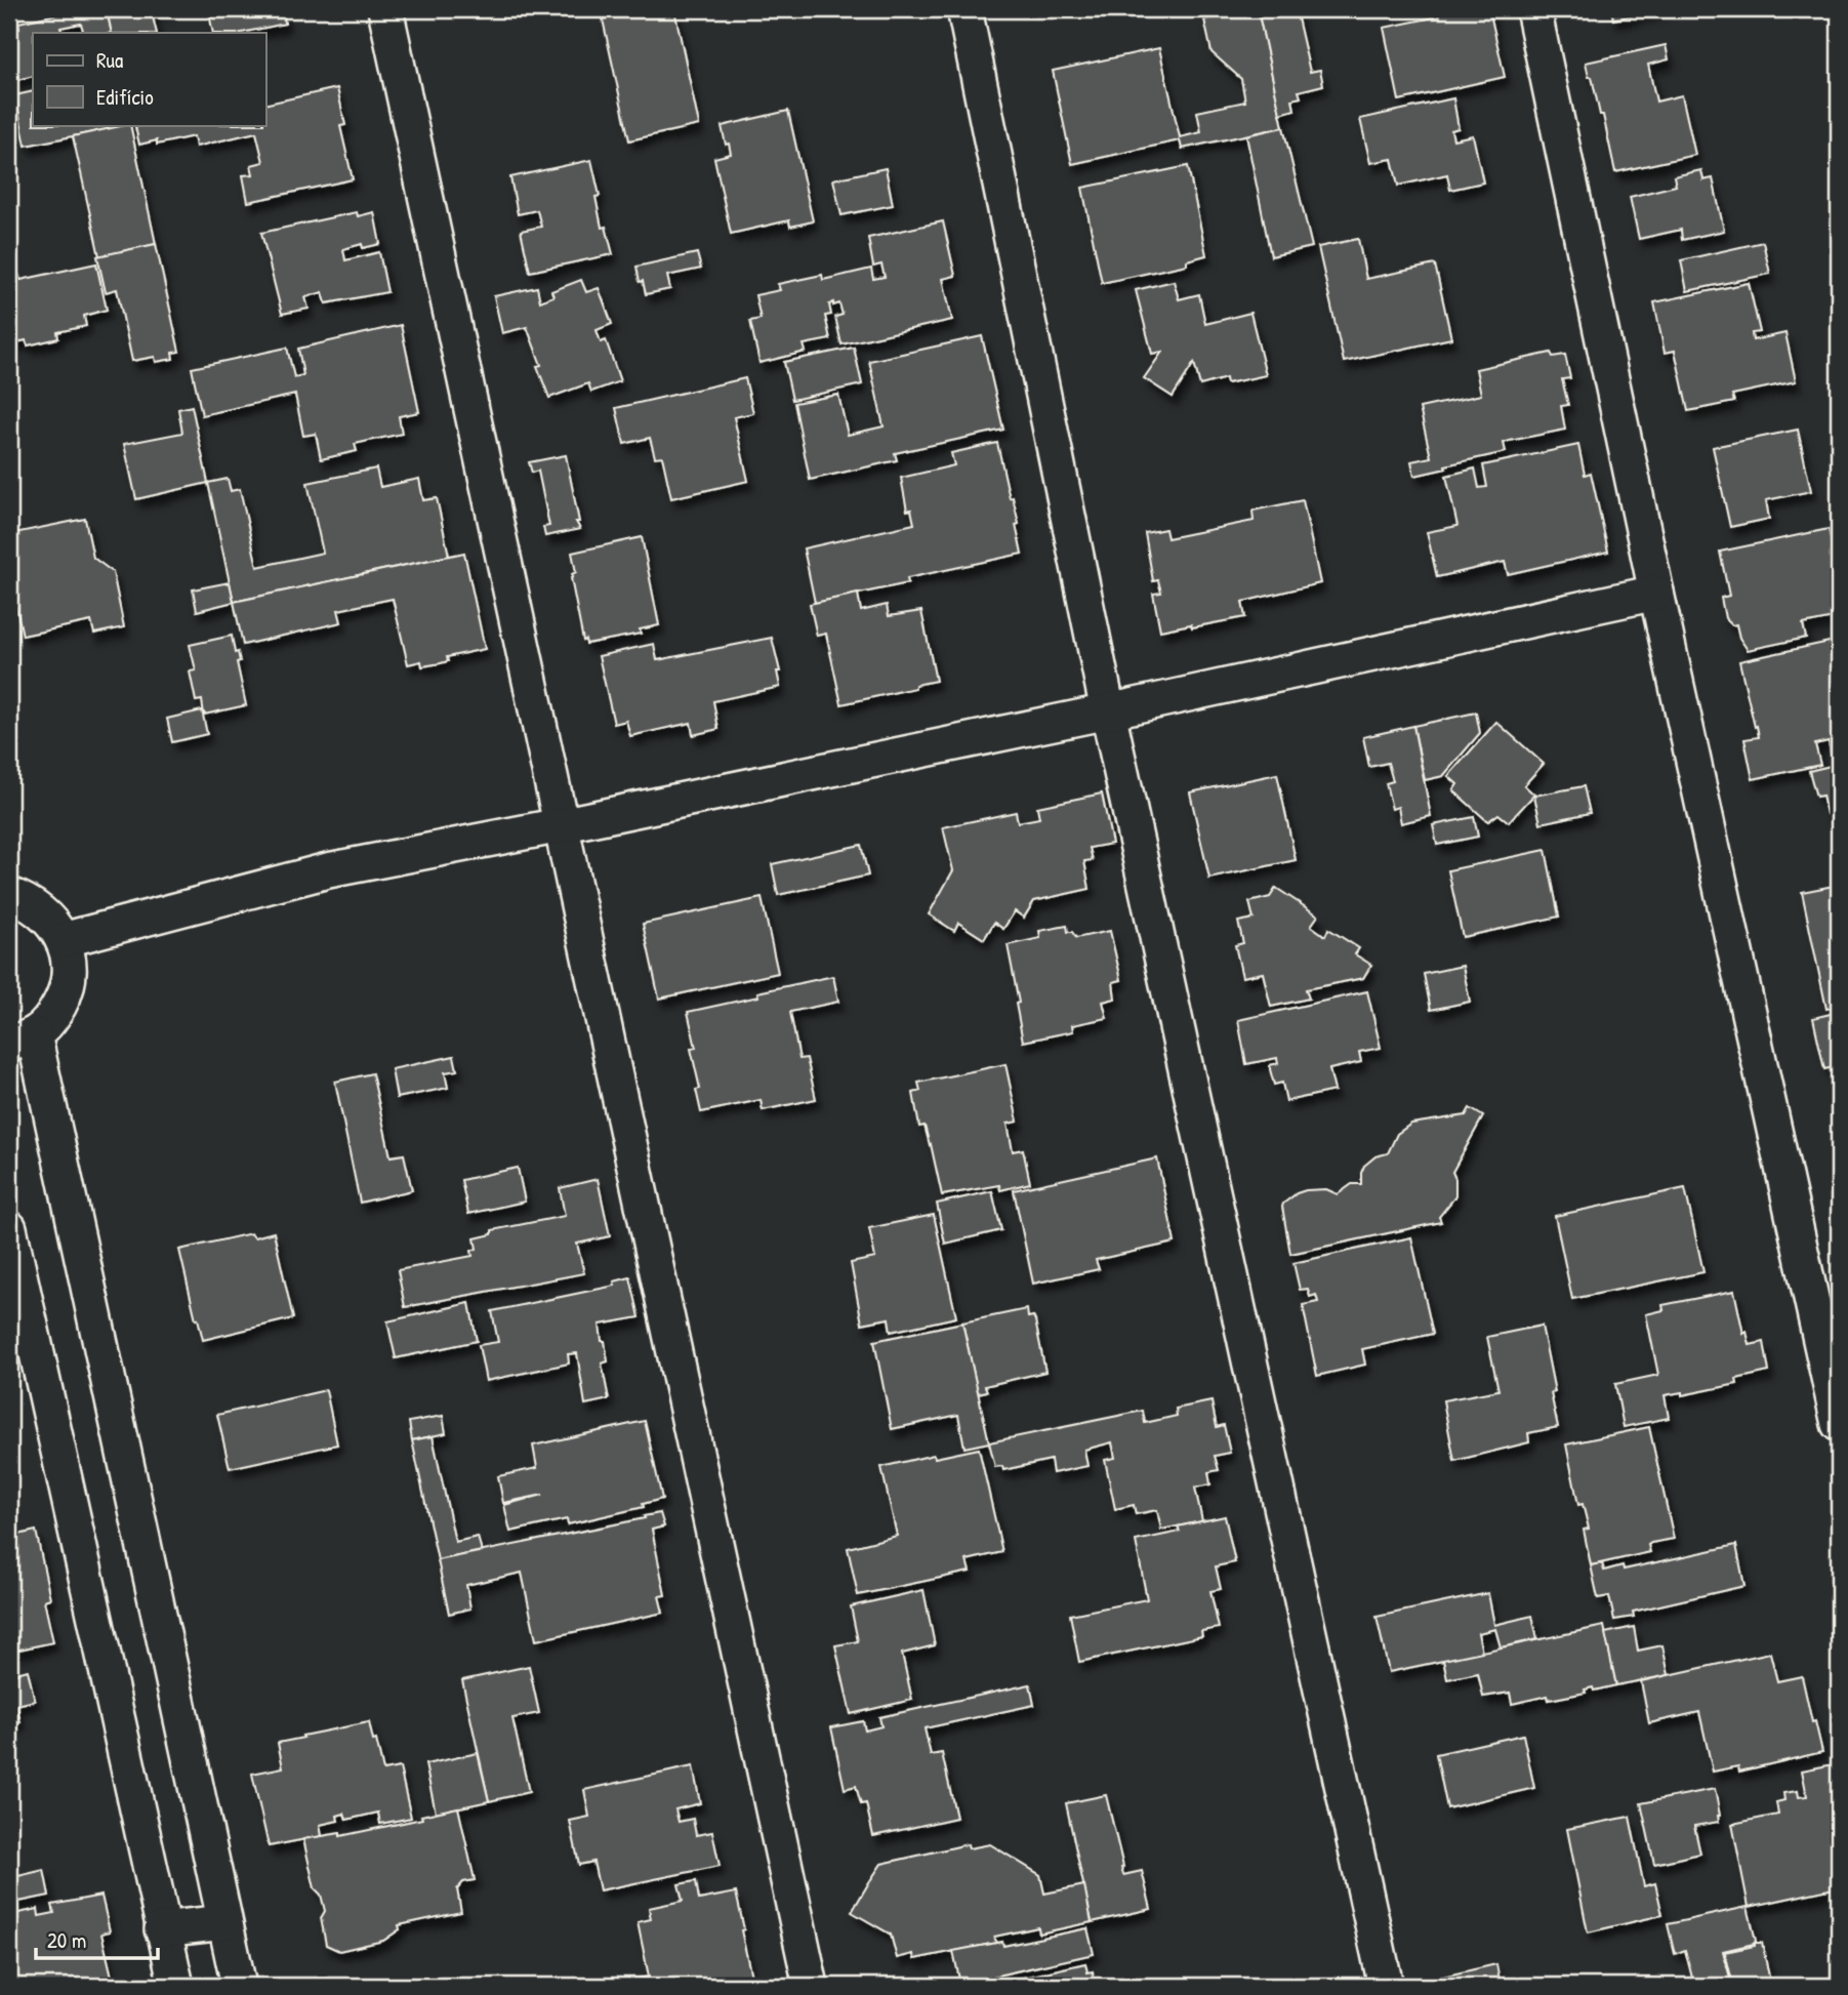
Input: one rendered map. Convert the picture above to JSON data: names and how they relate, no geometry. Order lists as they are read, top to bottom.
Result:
{
  "legend": ["Rua", "Edifício"],
  "scale_bar": "20 m"
}
